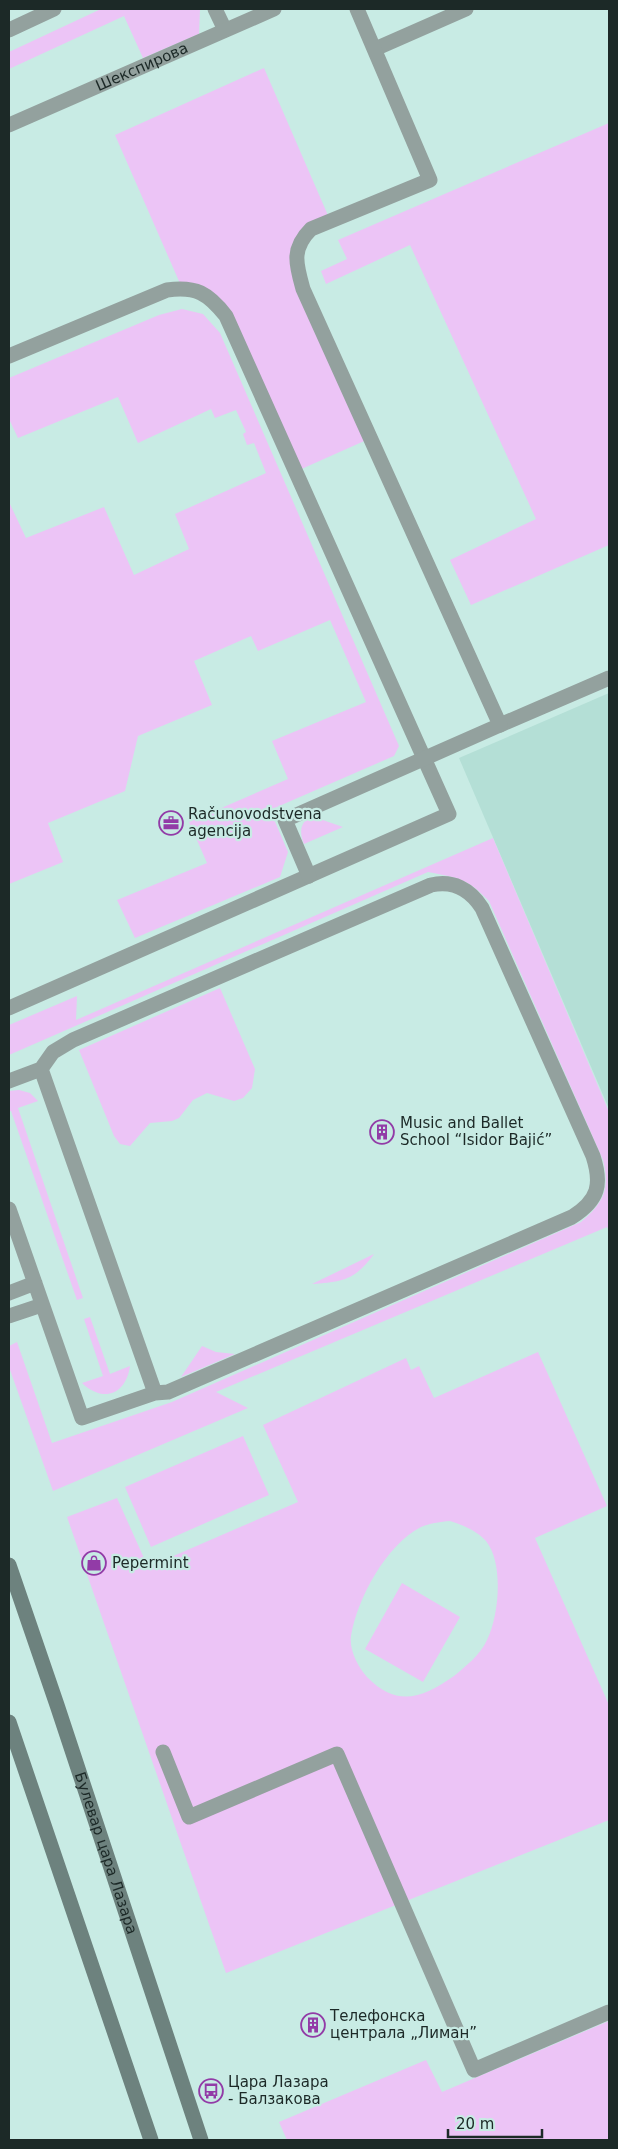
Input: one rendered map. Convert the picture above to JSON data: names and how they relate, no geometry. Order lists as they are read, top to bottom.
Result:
{
  "streets": {
    "main road": ["Булевар цара Лазара"],
    "street": ["Шекспирова"]
  },
  "places": {
    "office": ["Računovodstvena agencija"],
    "building": ["Music and Ballet School “Isidor Bajić”", "Телефонска централа „Лиман”"],
    "shop": ["Pepermint"],
    "bus stop": ["Цара Лазара - Балзакова"]
  },
  "scale_bar": "20 m"
}
